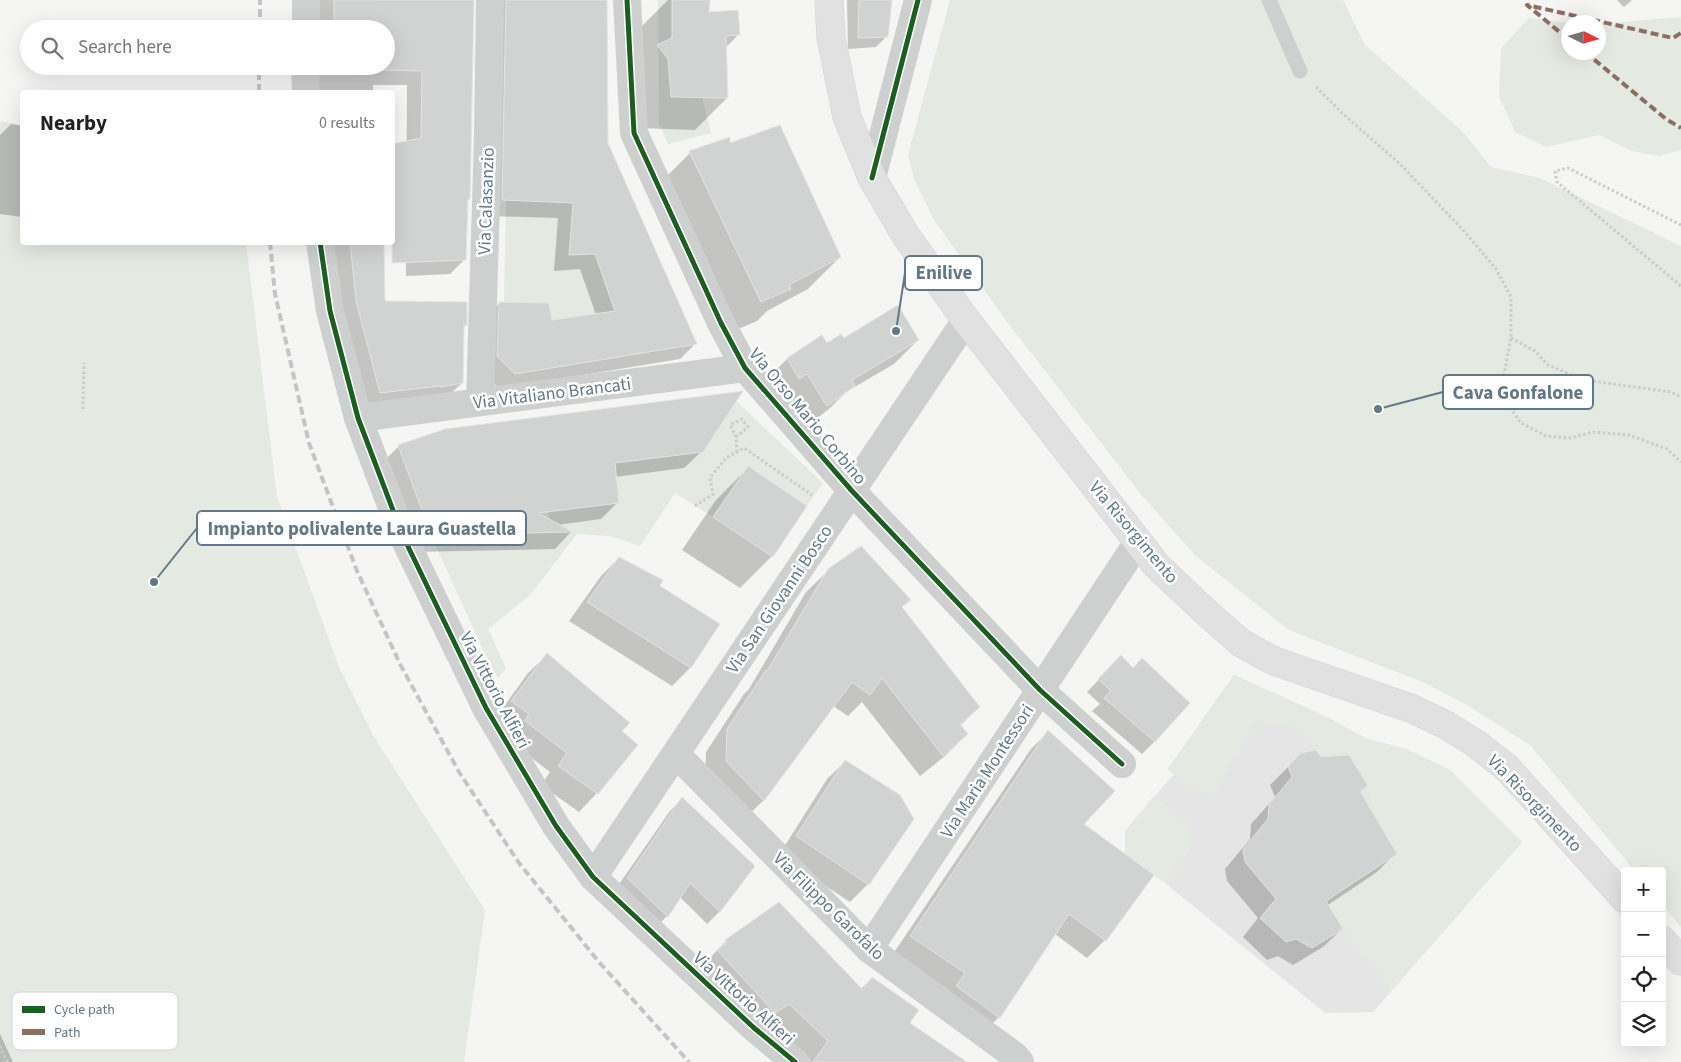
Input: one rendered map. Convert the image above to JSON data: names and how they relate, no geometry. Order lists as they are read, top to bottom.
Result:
{
  "streets": {
    "main road": ["Via Risorgimento"],
    "street": [
      "Via Calasanzio",
      "Via Vitaliano Brancati",
      "Via Orso Mario Corbino",
      "Via San Giovanni Bosco",
      "Via Vittorio Alfieri",
      "Via Maria Montessori",
      "Via Filippo Garofalo"
    ]
  },
  "crossings": [
    ["Via Calasanzio", "Via Vitaliano Brancati"],
    ["Via Vitaliano Brancati", "Via Orso Mario Corbino"],
    ["Via Vitaliano Brancati", "Via Vittorio Alfieri"],
    ["Via Orso Mario Corbino", "Via San Giovanni Bosco"],
    ["Via Orso Mario Corbino", "Via Maria Montessori"],
    ["Via Risorgimento", "Via San Giovanni Bosco"],
    ["Via Risorgimento", "Via Maria Montessori"],
    ["Via San Giovanni Bosco", "Via Vittorio Alfieri"],
    ["Via San Giovanni Bosco", "Via Filippo Garofalo"],
    ["Via Maria Montessori", "Via Filippo Garofalo"]
  ],
  "places": ["Enilive", "Cava Gonfalone", "Impianto polivalente Laura Guastella"],
  "legend": ["Cycle path", "Path"],
  "north": "right",
  "page": {
    "search": "Search here",
    "heading": ["Nearby", "0 results"],
    "map_buttons": ["+", "−"]
  }
}
